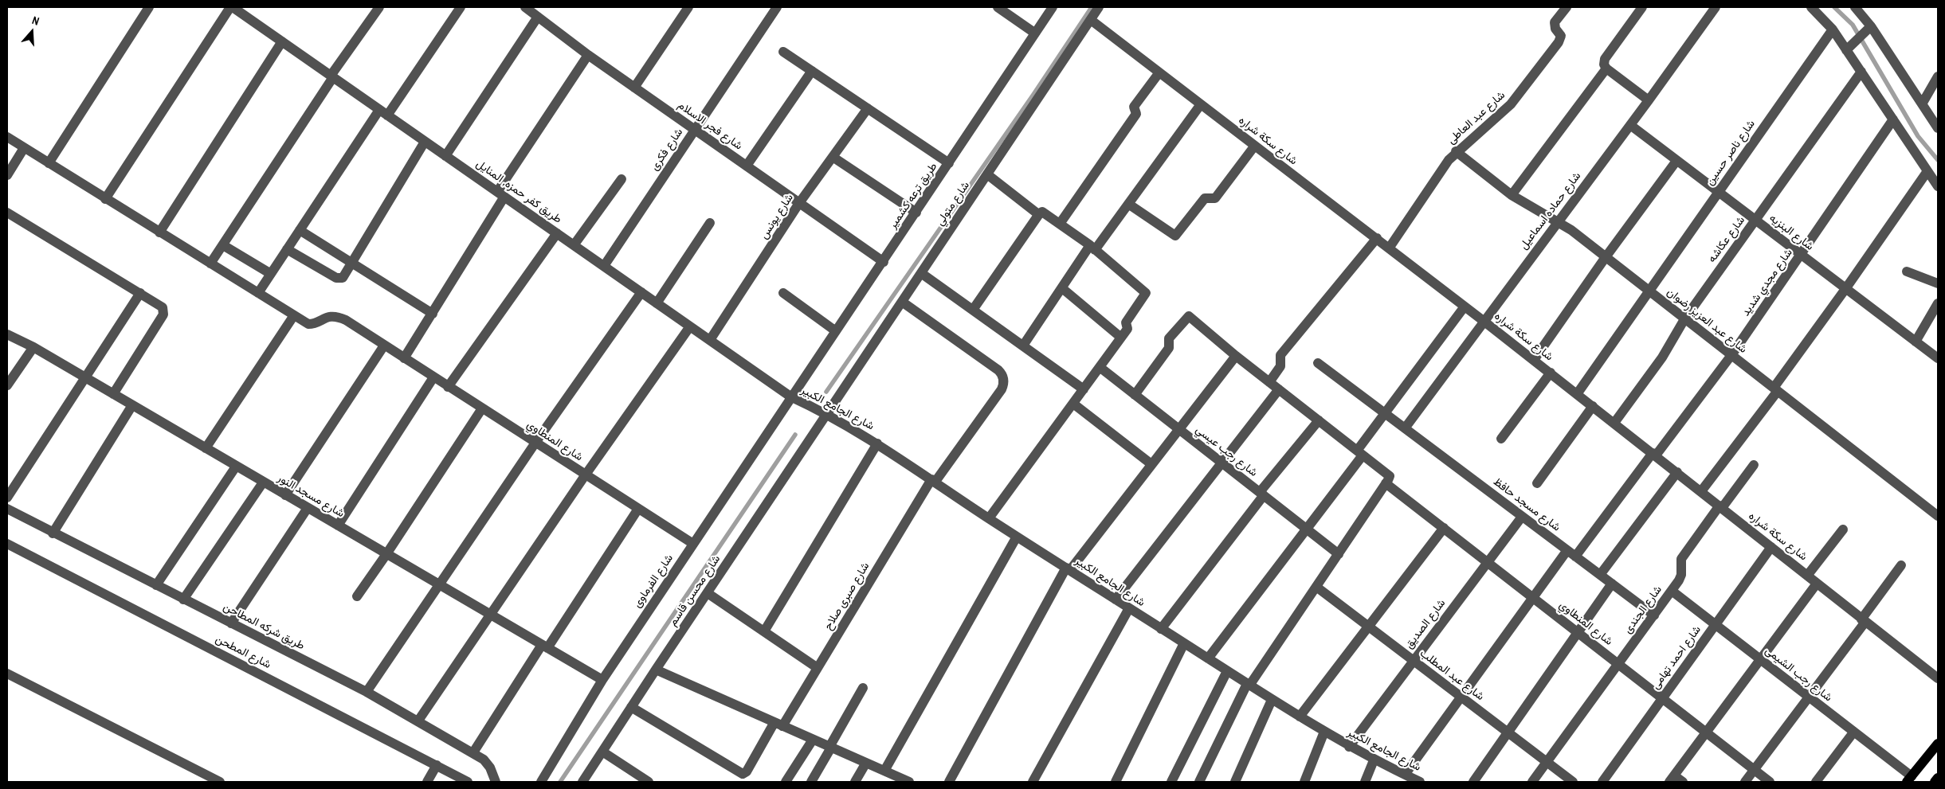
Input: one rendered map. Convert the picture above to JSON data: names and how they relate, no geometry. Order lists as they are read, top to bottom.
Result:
{
  "streets": {
    "street": [
      "شارع عبد العاطى",
      "شارع فجر الاسلام",
      "شارع سكة شراره",
      "شارع فكرى",
      "شارع ناصر حسين",
      "طريق كفر حمزه, المنايل",
      "طريق ترعه كشمير",
      "شارع متولي",
      "شارع حماده اسماعيل",
      "شارع يونس",
      "شارع البنزيه",
      "شارع عكاشه",
      "شارع مجدي شديد",
      "شارع عبد العزيز رضوان",
      "شارع الجامع الكبير",
      "شارع المنطاوي",
      "شارع رجب عيسي",
      "شارع مسجد النور",
      "شارع مسجد حافظ",
      "شارع الفرماوى",
      "شارع محسن قاسم",
      "شارع صبرى صلاح",
      "شارع الجندى",
      "شارع الصديق",
      "طريق شركه المطاحن",
      "شارع المطحن",
      "شارع احمد تهامى",
      "شارع رجب الشيمى",
      "شارع عبد المطلب"
    ]
  },
  "crossings": [
    ["شارع عبد العاطى", "شارع سكة شراره"],
    ["شارع عبد العاطى", "شارع عبد العزيز رضوان"],
    ["شارع فجر الاسلام", "شارع فكرى"],
    ["شارع فجر الاسلام", "طريق ترعه كشمير"],
    ["شارع فجر الاسلام", "شارع يونس"],
    ["شارع سكة شراره", "شارع ناصر حسين"],
    ["شارع سكة شراره", "شارع متولي"],
    ["شارع سكة شراره", "شارع حماده اسماعيل"],
    ["شارع سكة شراره", "شارع عكاشه"],
    ["شارع سكة شراره", "شارع مجدي شديد"],
    ["شارع سكة شراره", "شارع الجندى"],
    ["شارع سكة شراره", "شارع احمد تهامى"],
    ["شارع فكرى", "طريق كفر حمزه, المنايل"],
    ["شارع ناصر حسين", "شارع البنزيه"],
    ["شارع ناصر حسين", "شارع عبد العزيز رضوان"],
    ["طريق كفر حمزه, المنايل", "طريق ترعه كشمير"],
    ["طريق كفر حمزه, المنايل", "شارع يونس"],
    ["طريق كفر حمزه, المنايل", "شارع الجامع الكبير"],
    ["طريق كفر حمزه, المنايل", "شارع الفرماوى"],
    ["طريق ترعه كشمير", "شارع الجامع الكبير"],
    ["طريق ترعه كشمير", "شارع الفرماوى"],
    ["شارع متولي", "شارع الجامع الكبير"],
    ["شارع متولي", "شارع محسن قاسم"],
    ["شارع متولي", "شارع صبرى صلاح"],
    ["شارع حماده اسماعيل", "شارع البنزيه"],
    ["شارع حماده اسماعيل", "شارع عبد العزيز رضوان"],
    ["شارع حماده اسماعيل", "شارع مسجد حافظ"],
    ["شارع البنزيه", "شارع عكاشه"],
    ["شارع البنزيه", "شارع مجدي شديد"],
    ["شارع عكاشه", "شارع عبد العزيز رضوان"],
    ["شارع مجدي شديد", "شارع عبد العزيز رضوان"],
    ["شارع مجدي شديد", "شارع الجامع الكبير"],
    ["شارع مجدي شديد", "شارع المنطاوي"],
    ["شارع مجدي شديد", "شارع مسجد حافظ"],
    ["شارع مجدي شديد", "شارع عبد المطلب"],
    ["شارع الجامع الكبير", "شارع الفرماوى"],
    ["شارع الجامع الكبير", "شارع محسن قاسم"],
    ["شارع الجامع الكبير", "شارع صبرى صلاح"],
    ["شارع الجامع الكبير", "شارع الصديق"],
    ["شارع المنطاوي", "شارع الفرماوى"],
    ["شارع المنطاوي", "شارع الجندى"],
    ["شارع المنطاوي", "شارع الصديق"],
    ["شارع المنطاوي", "شارع احمد تهامى"],
    ["شارع مسجد النور", "شارع الفرماوى"],
    ["شارع مسجد حافظ", "شارع الجندى"],
    ["شارع مسجد حافظ", "شارع الصديق"],
    ["شارع محسن قاسم", "شارع صبرى صلاح"],
    ["شارع الجندى", "شارع رجب الشيمى"],
    ["شارع الجندى", "شارع عبد المطلب"],
    ["شارع الصديق", "شارع عبد المطلب"],
    ["شارع احمد تهامى", "شارع رجب الشيمى"]
  ],
  "north": "top"
}
